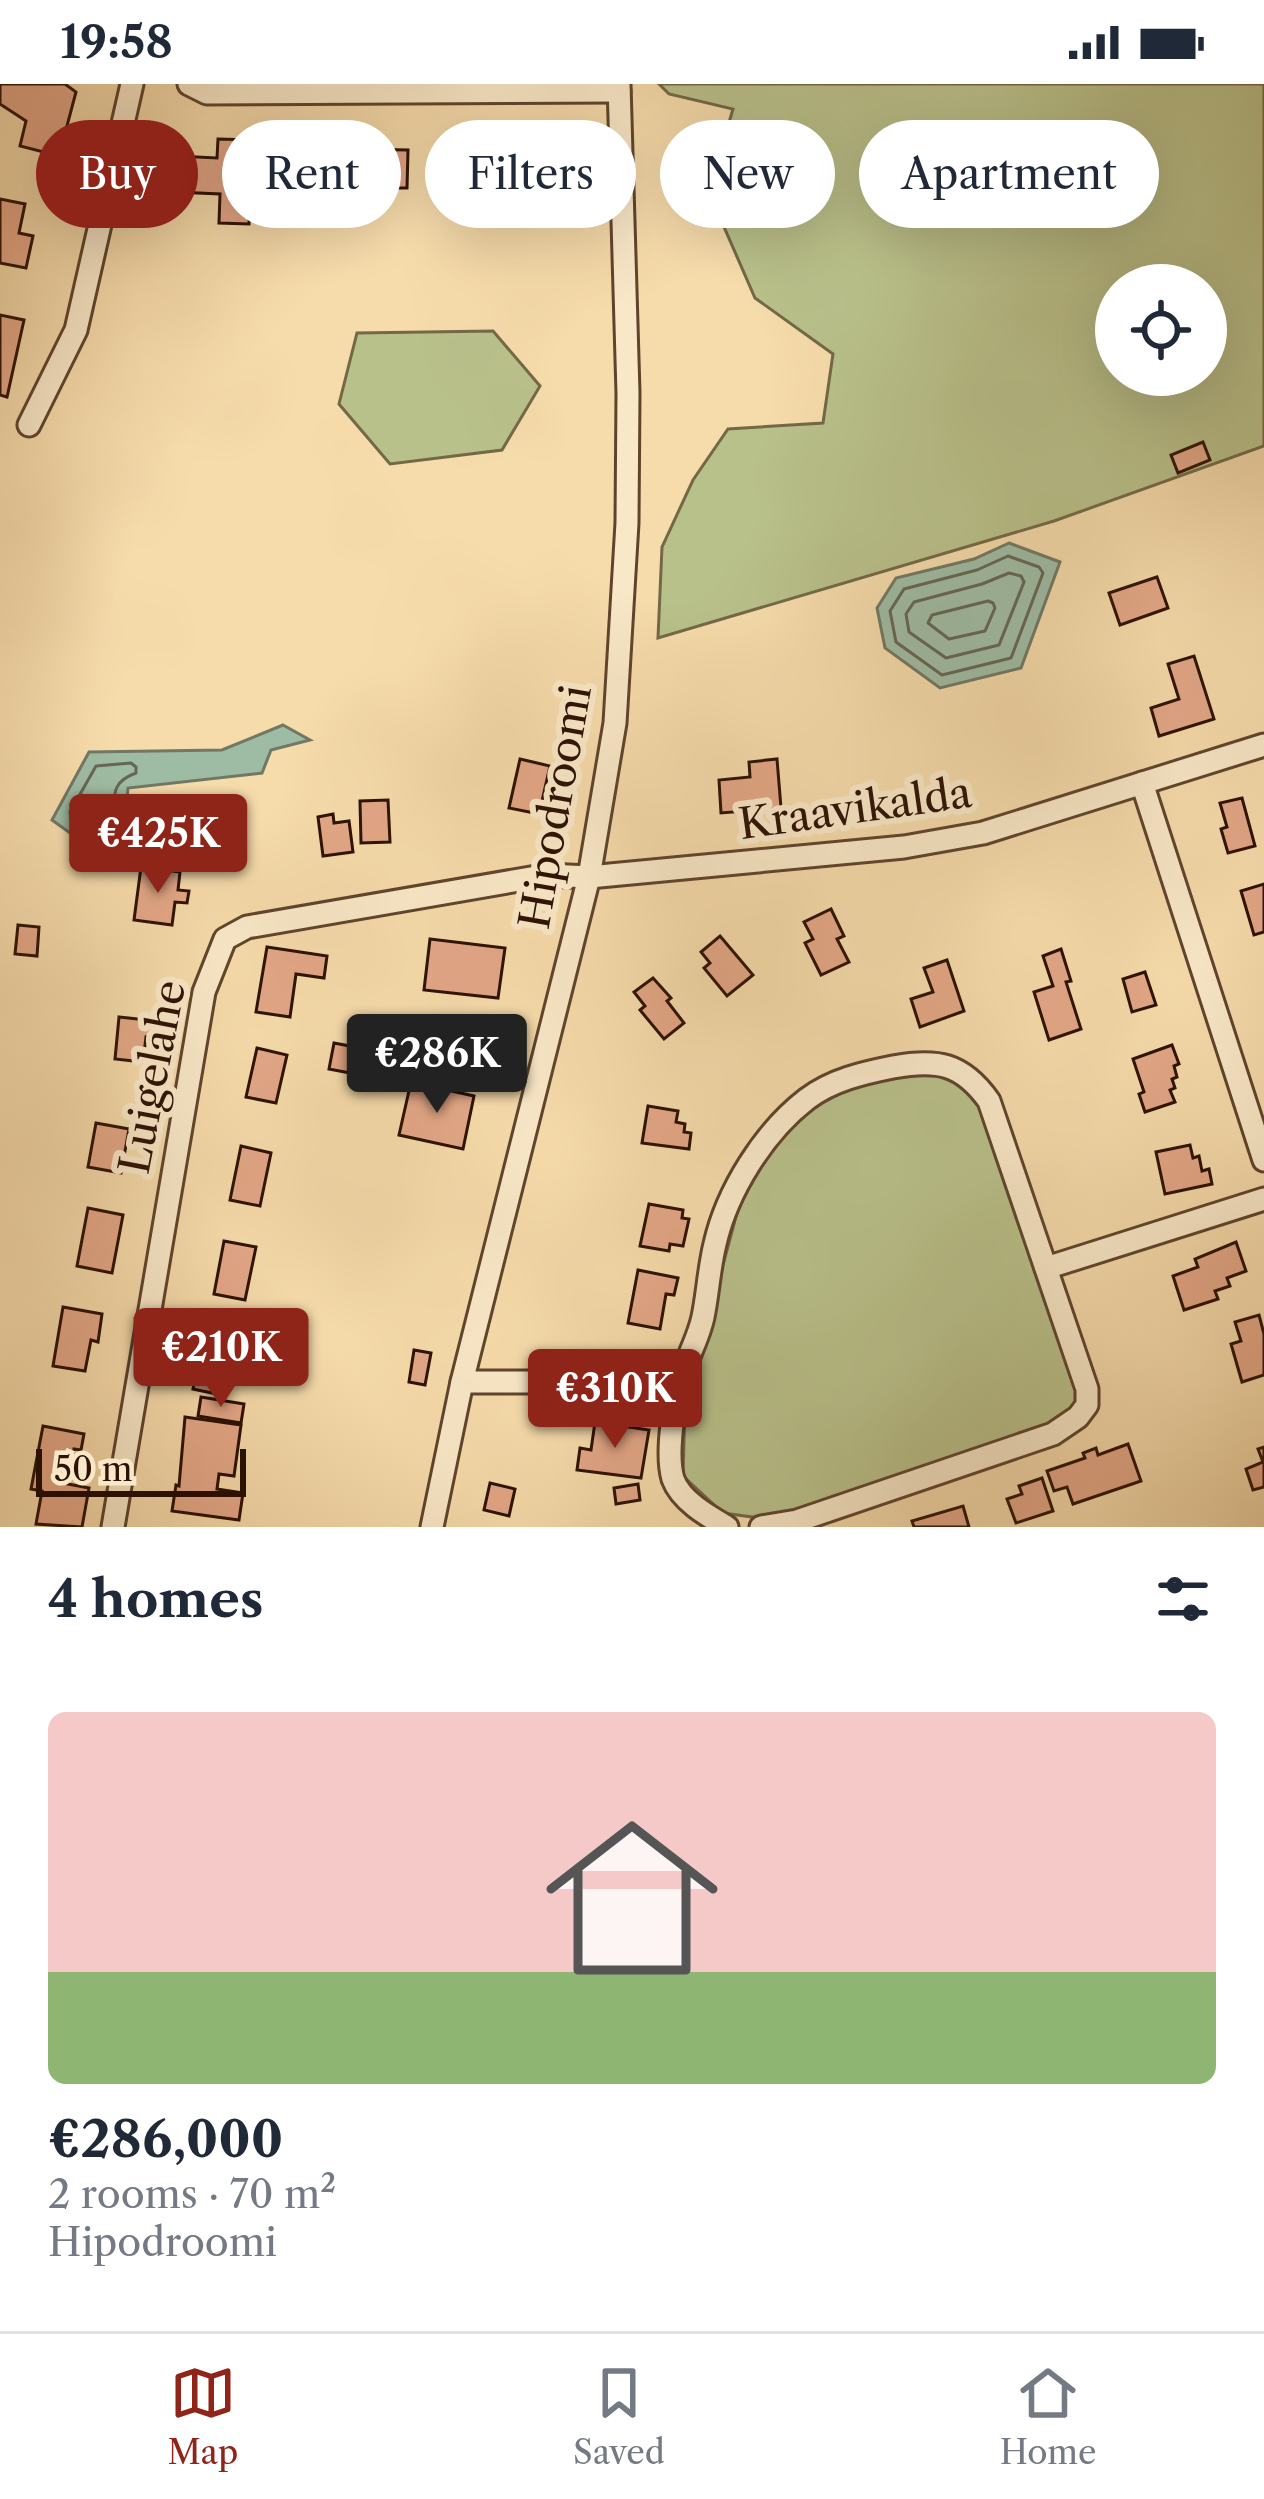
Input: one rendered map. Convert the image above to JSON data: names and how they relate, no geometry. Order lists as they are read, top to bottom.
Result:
{
  "streets": {
    "street": ["Hipodroomi", "Kraavikalda", "Luigelahe"]
  },
  "crossings": [
    ["Hipodroomi", "Kraavikalda"],
    ["Hipodroomi", "Luigelahe"],
    ["Kraavikalda", "Luigelahe"]
  ],
  "scale_bar": "50 m",
  "page": {
    "status": "19:58",
    "chip": [
      "Buy",
      "Rent",
      "Filters",
      "New",
      "Apartment"
    ],
    "price": [
      "€425K",
      "€286K",
      "€210K",
      "€310K"
    ],
    "scale": "50 m",
    "heading": "4 homes",
    "list": [
      {
        "name": "€286,000",
        "note": "2 rooms · 70 m² · Hipodroomi"
      }
    ],
    "tabs": ["Map", "Saved", "Home"]
  }
}
